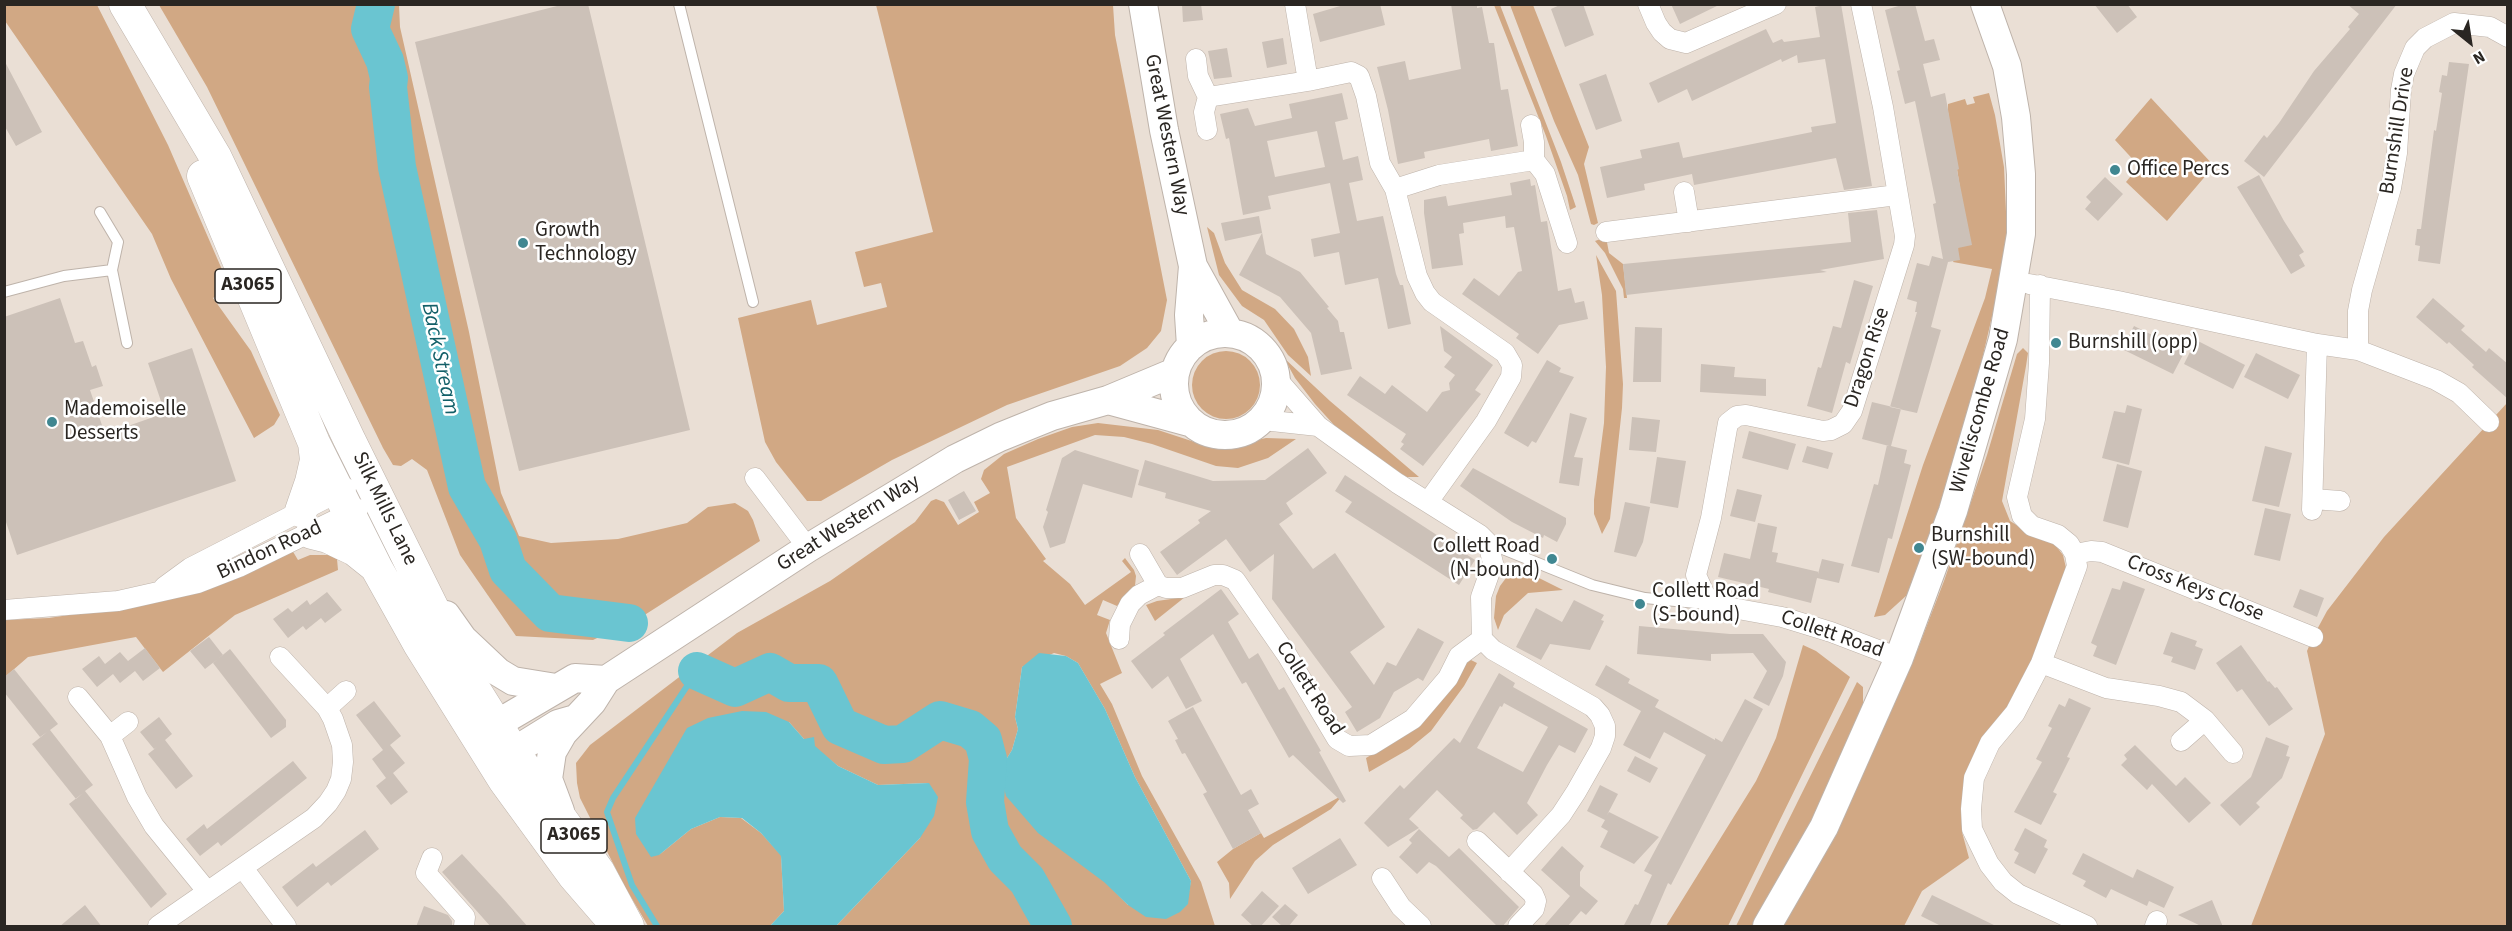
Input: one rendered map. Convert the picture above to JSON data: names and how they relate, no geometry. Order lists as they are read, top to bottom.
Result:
{
  "streets": {
    "main road": ["A3065", "Silk Mills Lane"],
    "street": [
      "Burnshill Drive",
      "Great Western Way",
      "Dragon Rise",
      "Wiveliscombe Road",
      "Bindon Road",
      "Cross Keys Close",
      "Collett Road"
    ]
  },
  "crossings": [
    ["Great Western Way", "Silk Mills Lane"],
    ["Great Western Way", "Collett Road"],
    ["Dragon Rise", "Collett Road"],
    ["Wiveliscombe Road", "Collett Road"],
    ["Silk Mills Lane", "Bindon Road"]
  ],
  "water": ["Back Stream"],
  "places": [
    "Office Percs",
    "Growth Technology",
    "Burnshill (opp)",
    "Mademoiselle Desserts",
    "Burnshill (SW-bound)",
    "Collett Road (N-bound)",
    "Collett Road (S-bound)"
  ],
  "north": "bottom right"
}
